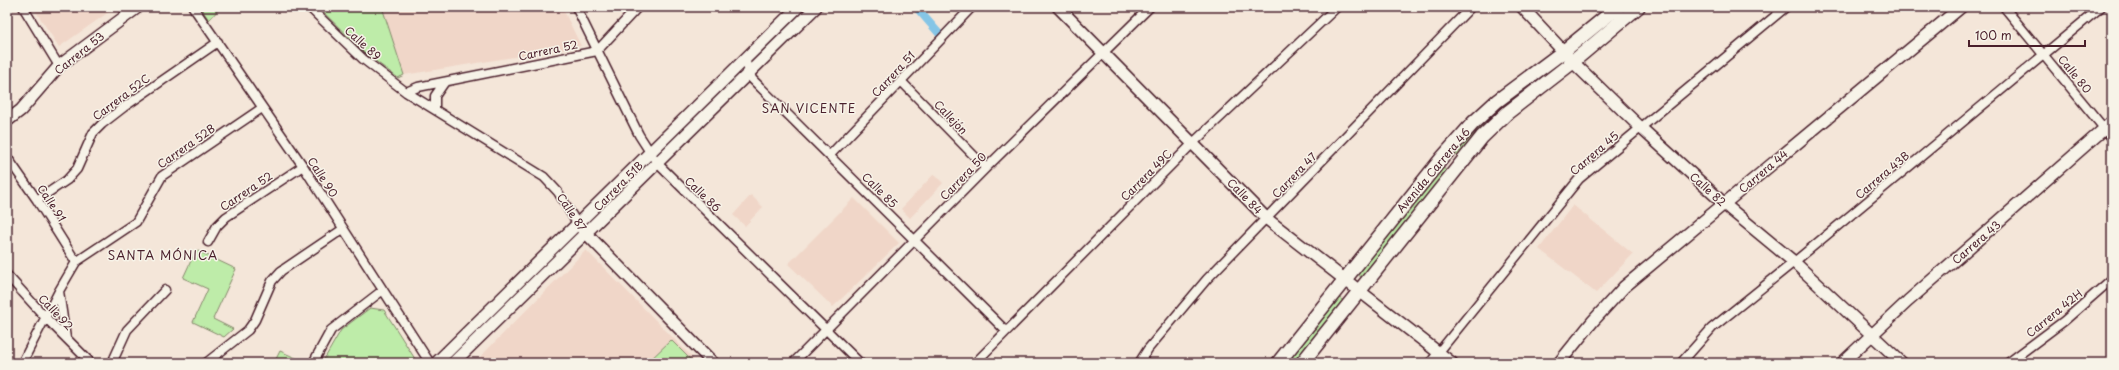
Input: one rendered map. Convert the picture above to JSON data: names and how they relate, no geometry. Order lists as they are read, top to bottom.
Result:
{
  "streets": {
    "main road": [
      "Carrera 53",
      "Avenida Carrera 46",
      "Carrera 44",
      "Carrera 51B",
      "Calle 82",
      "Calle 84",
      "Calle 87",
      "Carrera 43"
    ],
    "street": [
      "Calle 89",
      "Carrera 52",
      "Carrera 51",
      "Calle 80",
      "Carrera 52C",
      "Callejón",
      "Carrera 52B",
      "Carrera 45",
      "Carrera 49C",
      "Carrera 47",
      "Carrera 43B",
      "Carrera 50",
      "Calle 90",
      "Calle 85",
      "Calle 86",
      "Calle 91",
      "Calle 92",
      "Carrera 42H"
    ]
  },
  "crossings": [
    ["Calle 89", "Carrera 52"],
    ["Calle 89", "Calle 87"],
    ["Carrera 52", "Calle 90"],
    ["Carrera 52", "Calle 86"],
    ["Carrera 52", "Calle 87"],
    ["Carrera 51", "Callejón"],
    ["Carrera 51", "Calle 85"],
    ["Calle 80", "Carrera 43B"],
    ["Calle 80", "Carrera 43"],
    ["Carrera 52C", "Calle 90"],
    ["Carrera 52C", "Calle 91"],
    ["Callejón", "Carrera 50"],
    ["Carrera 52B", "Calle 90"],
    ["Carrera 52B", "Calle 91"],
    ["Carrera 52B", "Calle 92"],
    ["Carrera 45", "Calle 82"],
    ["Carrera 45", "Calle 84"],
    ["Avenida Carrera 46", "Calle 82"],
    ["Avenida Carrera 46", "Calle 84"],
    ["Carrera 44", "Calle 82"],
    ["Carrera 49C", "Calle 85"],
    ["Carrera 49C", "Calle 84"],
    ["Carrera 47", "Calle 84"],
    ["Carrera 43B", "Calle 82"],
    ["Carrera 50", "Calle 85"],
    ["Carrera 50", "Calle 86"],
    ["Carrera 50", "Calle 84"],
    ["Carrera 51B", "Calle 85"],
    ["Carrera 51B", "Calle 86"],
    ["Carrera 51B", "Calle 87"],
    ["Calle 82", "Carrera 43"]
  ],
  "districts": ["SAN VICENTE", "SANTA MÓNICA"],
  "scale_bar": "100 m"
}
